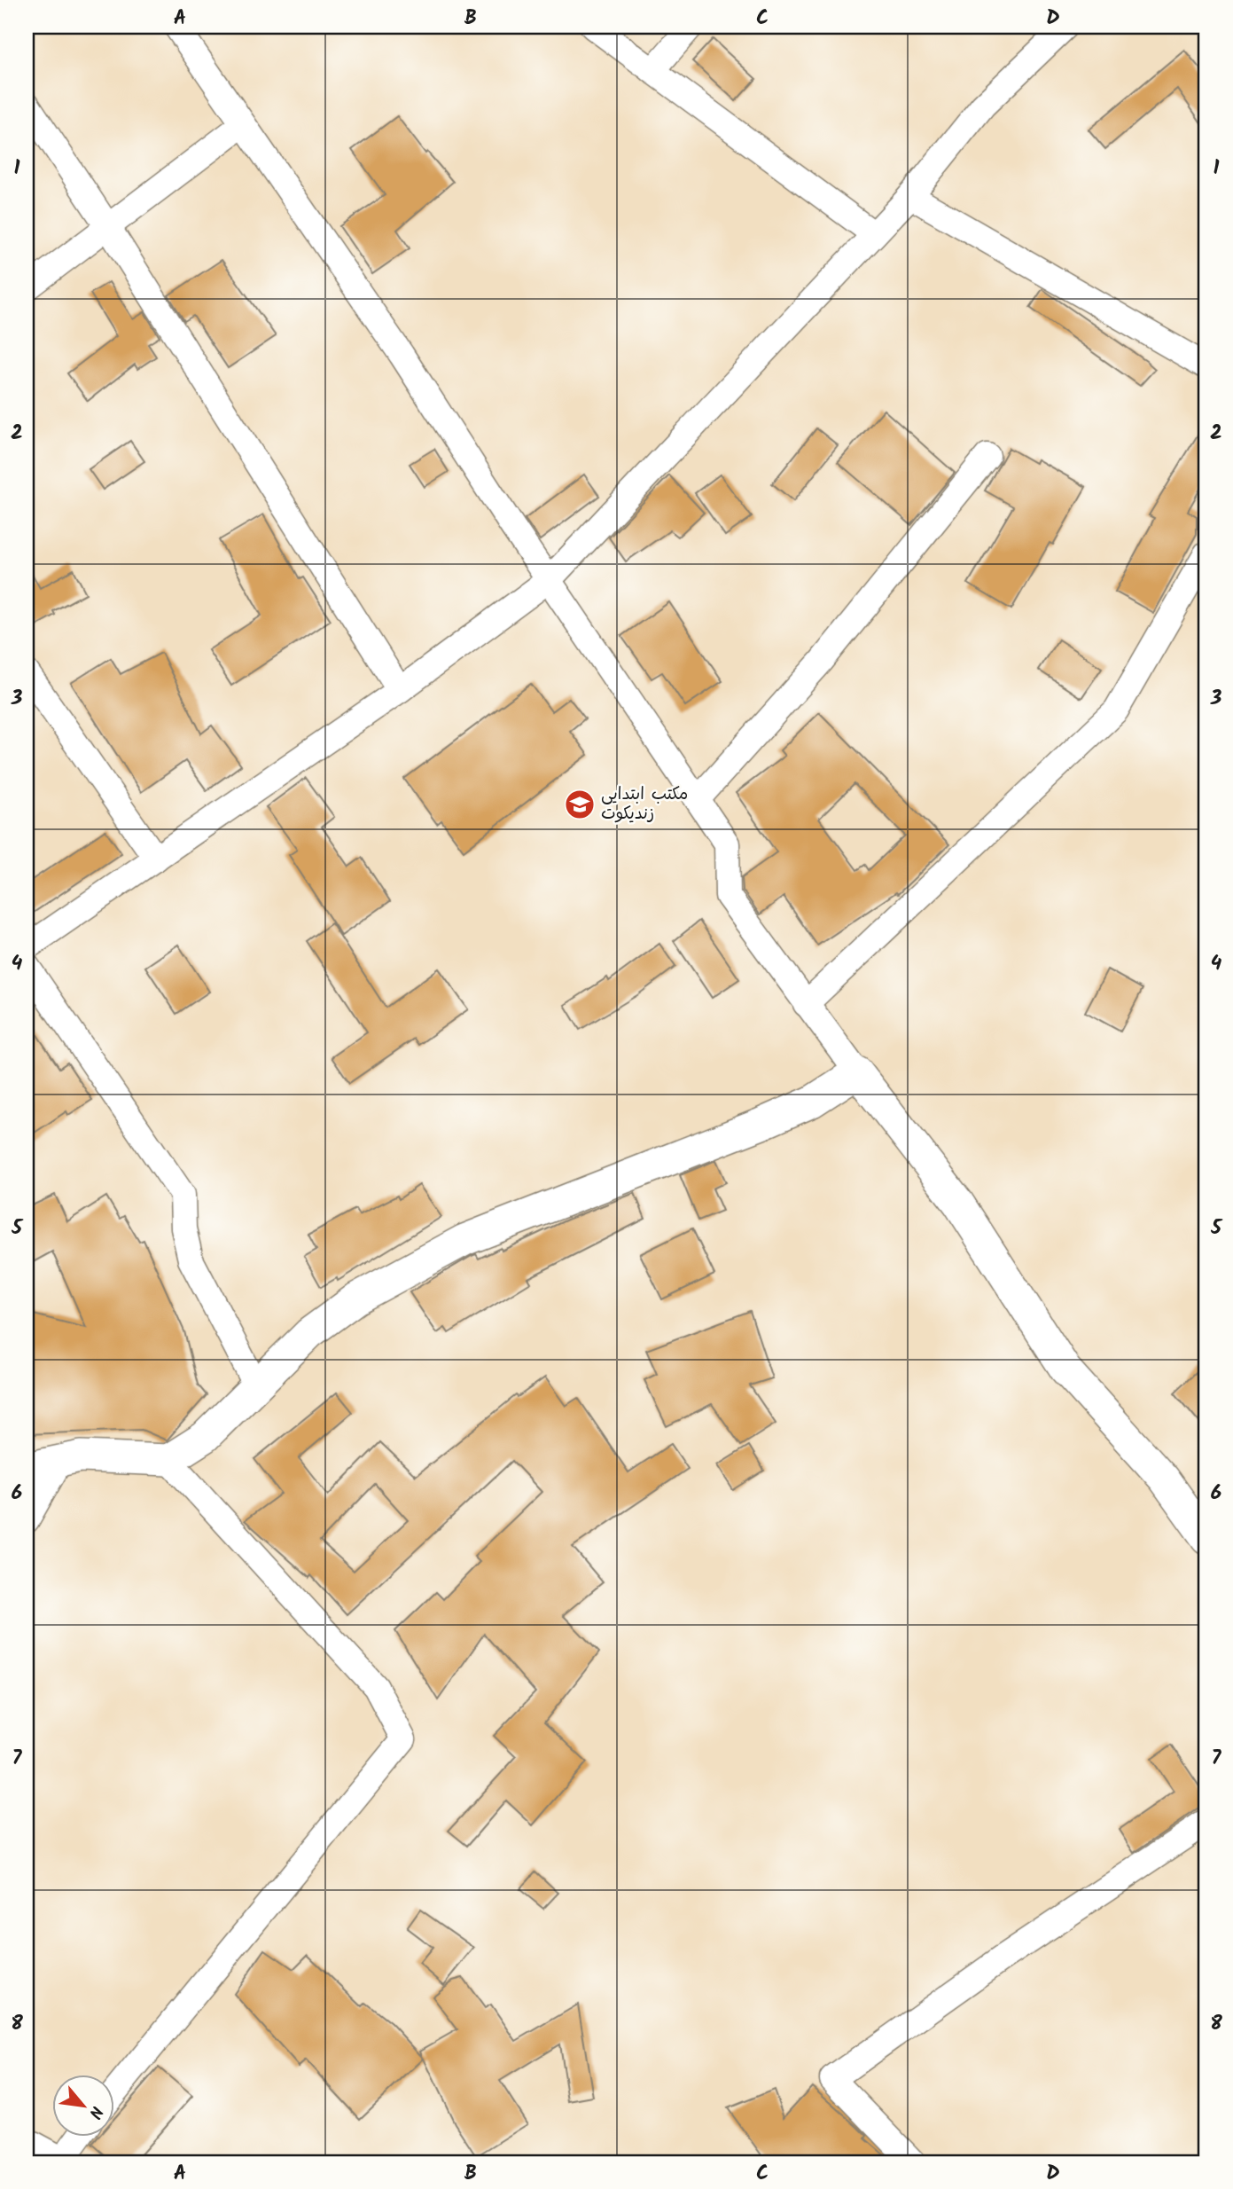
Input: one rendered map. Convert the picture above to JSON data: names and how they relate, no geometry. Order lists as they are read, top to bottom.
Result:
{
  "places": {
    "school or university": ["مکتب ابتدایی زندیکوت"]
  },
  "north": "bottom right",
  "grid": {
    "columns": [
      "A",
      "B",
      "C",
      "D"
    ],
    "rows": [
      "1",
      "2",
      "3",
      "4",
      "5",
      "6",
      "7",
      "8"
    ]
  }
}
